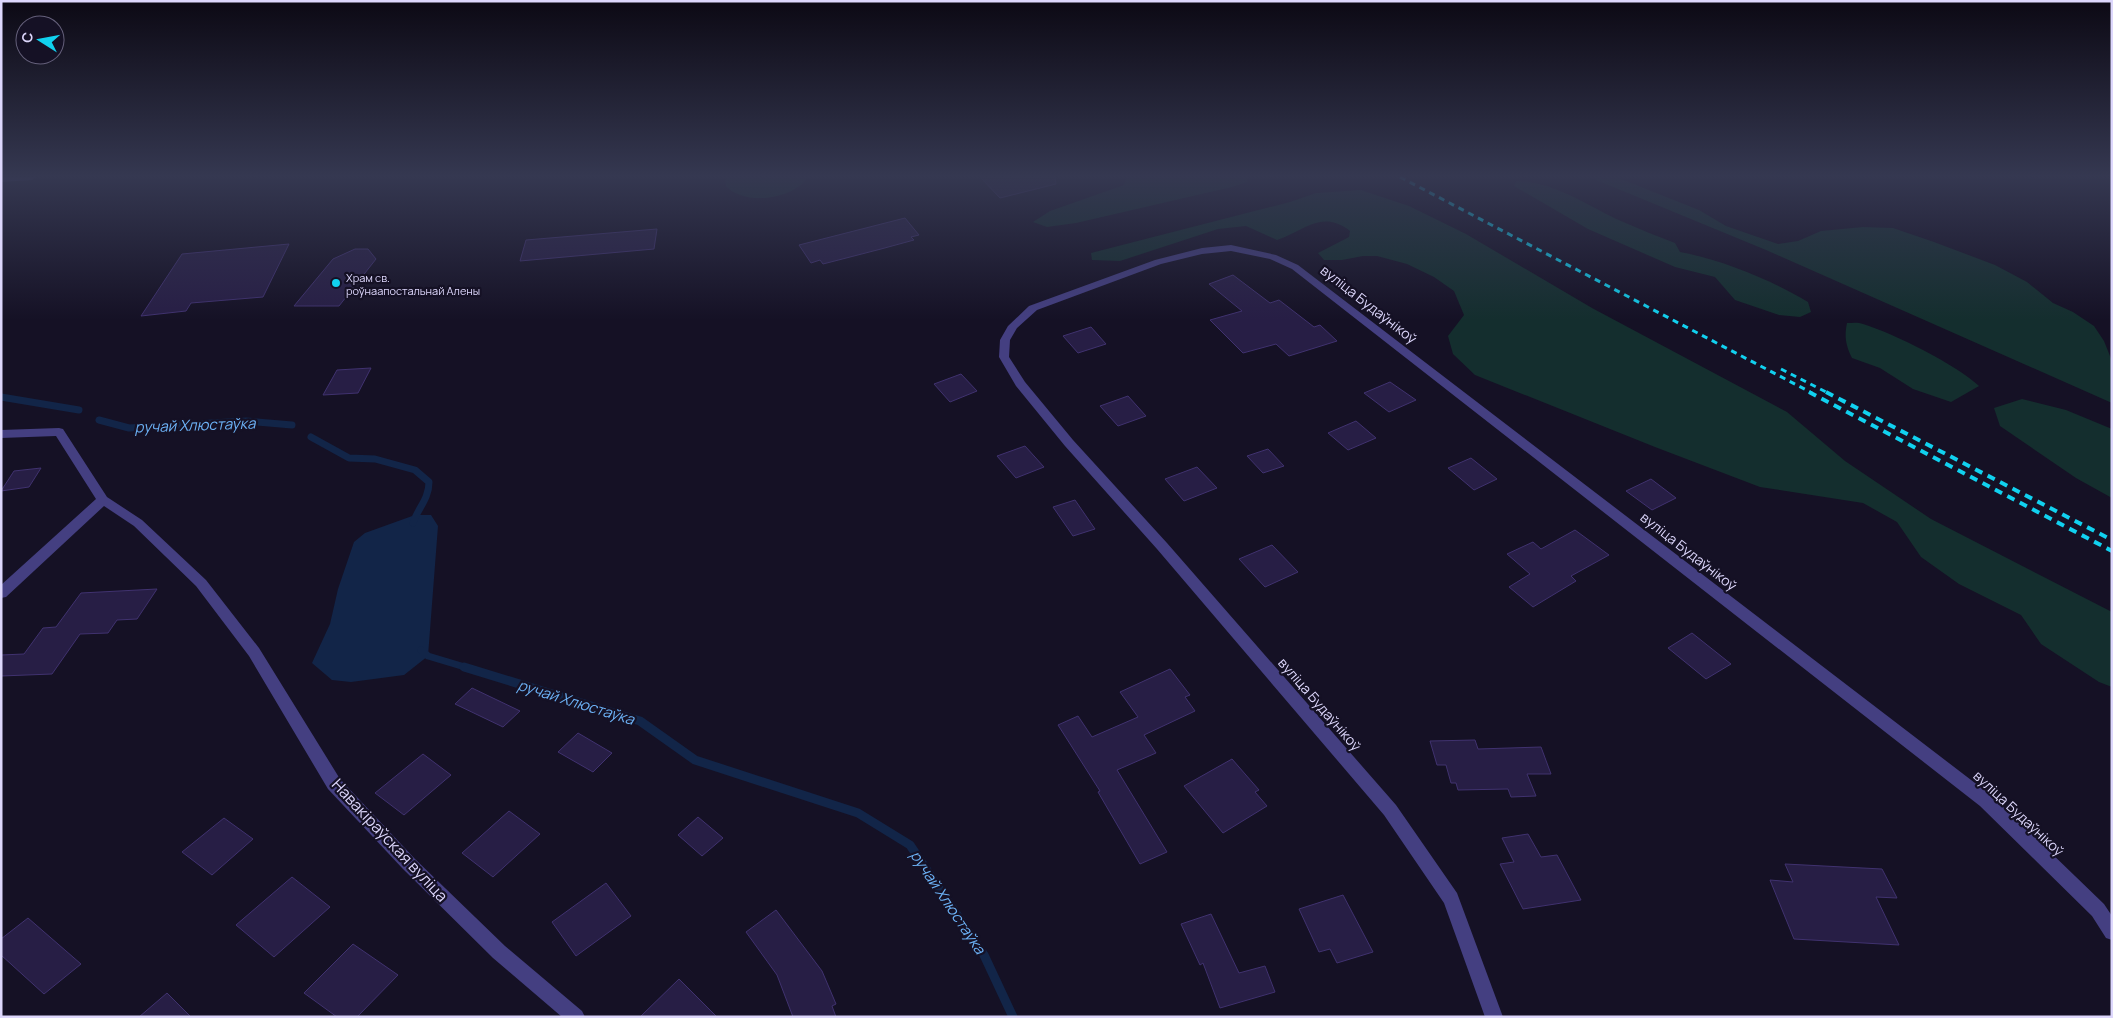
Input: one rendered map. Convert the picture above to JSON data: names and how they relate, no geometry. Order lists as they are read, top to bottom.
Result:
{
  "streets": {
    "street": ["вуліца Будаўнікоў", "Навакіраўская вуліца"]
  },
  "water": ["ручай Хлюстаўка"],
  "places": ["Храм св. роўнаапостальнай Алены"],
  "north": "left"
}
